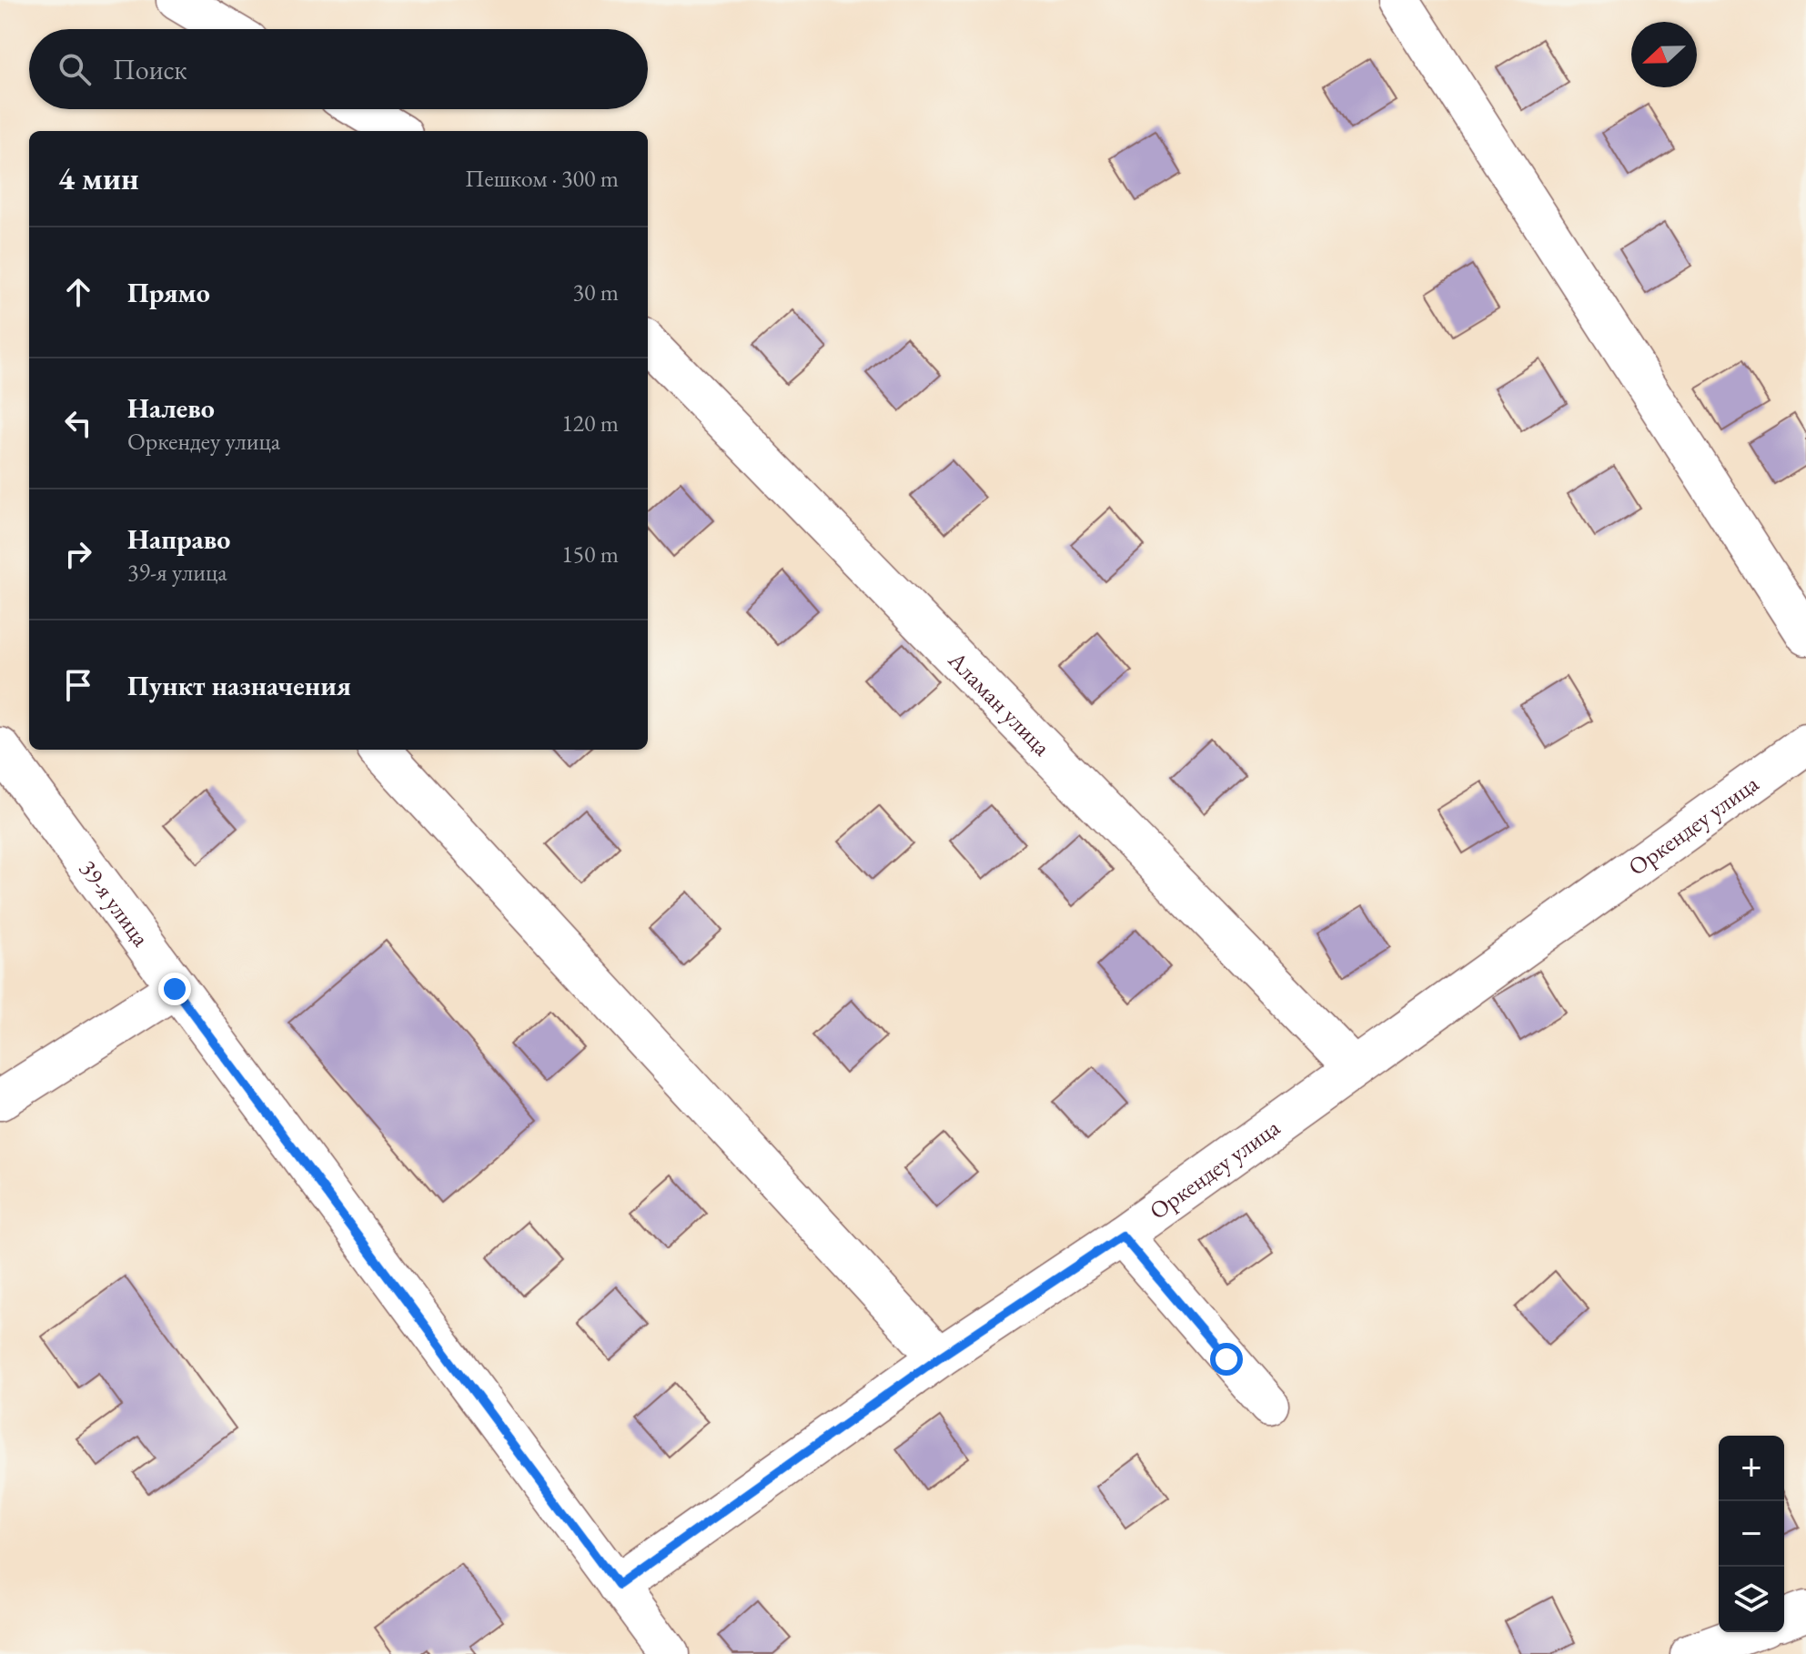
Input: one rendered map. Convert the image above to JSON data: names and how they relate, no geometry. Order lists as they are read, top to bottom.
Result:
{
  "streets": {
    "street": ["Аламан улица", "Оркендеу улица", "39-я улица"]
  },
  "crossings": [
    ["Аламан улица", "Оркендеу улица"],
    ["Оркендеу улица", "39-я улица"]
  ],
  "north": "left",
  "page": {
    "search": "Поиск",
    "heading": ["4 мин", "Пешком · 300 m"],
    "list": [
      ["Прямо", "30 m"],
      ["Налево", "Оркендеу улица", "120 m"],
      ["Направо", "39-я улица", "150 m"],
      "Пункт назначения"
    ],
    "map_buttons": ["+", "−"]
  }
}
